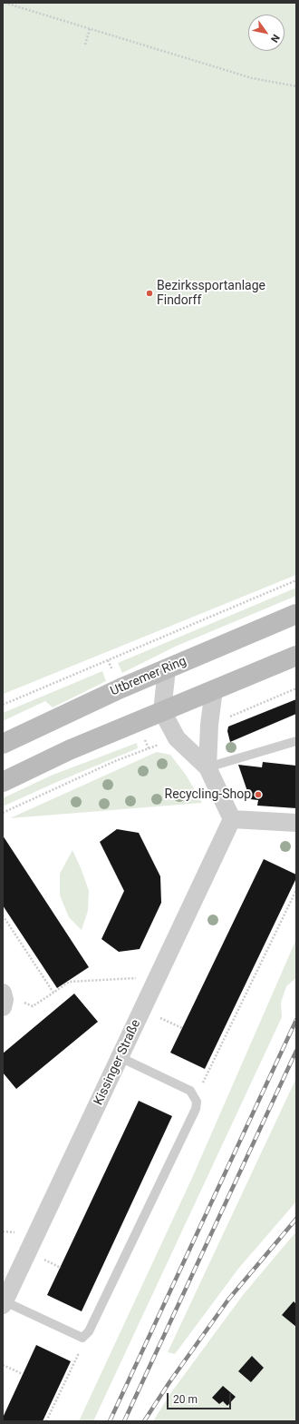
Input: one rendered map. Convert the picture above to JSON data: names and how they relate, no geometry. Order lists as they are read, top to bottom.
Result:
{
  "streets": {
    "main road": ["Utbremer Ring"],
    "street": ["Kissinger Straße"]
  },
  "places": ["Bezirkssportanlage Findorff", "Recycling-Shop"],
  "scale_bar": "20 m",
  "north": "bottom right"
}
